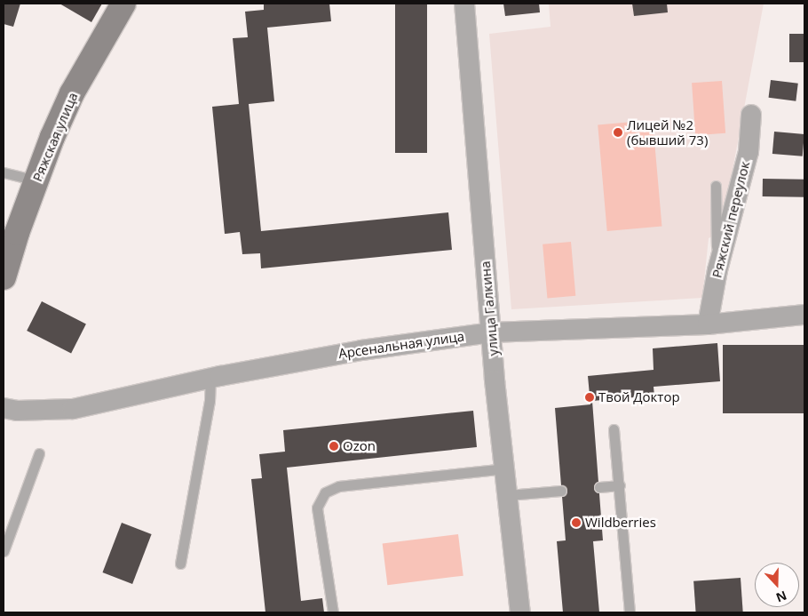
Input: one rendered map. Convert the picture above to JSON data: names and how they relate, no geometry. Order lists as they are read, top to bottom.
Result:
{
  "streets": {
    "street": [
      "Ряжская улица",
      "Ряжский переулок",
      "улица Галкина",
      "Арсенальная улица"
    ]
  },
  "crossings": [
    ["Ряжский переулок", "Арсенальная улица"],
    ["улица Галкина", "Арсенальная улица"]
  ],
  "places": [
    "Лицей №2 (бывший 73)",
    "Твой Доктор",
    "Ozon",
    "Wildberries"
  ],
  "north": "bottom"
}
